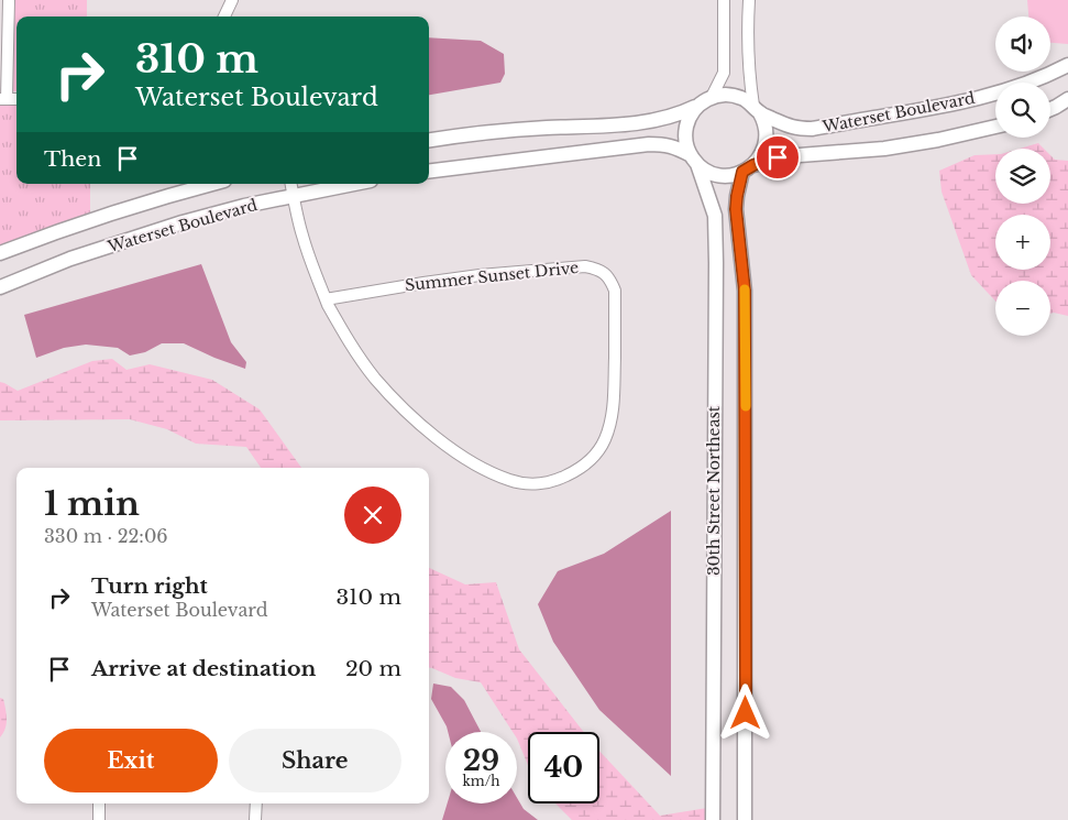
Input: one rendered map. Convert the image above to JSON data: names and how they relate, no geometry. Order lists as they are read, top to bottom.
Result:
{
  "streets": {
    "street": ["Waterset Boulevard", "Summer Sunset Drive", "30th Street Northeast"]
  },
  "crossings": [
    ["Waterset Boulevard", "Summer Sunset Drive"],
    ["Waterset Boulevard", "30th Street Northeast"]
  ],
  "page": {
    "map_buttons": ["+", "−"],
    "turn": ["310 m", "Waterset Boulevard"],
    "then": "Then",
    "heading": ["1 min", "330 m · 22:06"],
    "list": [
      {
        "name": "Turn right",
        "note": "Waterset Boulevard",
        "value": "310 m"
      },
      {
        "name": "Arrive at destination",
        "value": "20 m"
      }
    ],
    "buttons": ["Exit", "Share"],
    "speed": "29 km/h",
    "limit": "40"
  }
}
